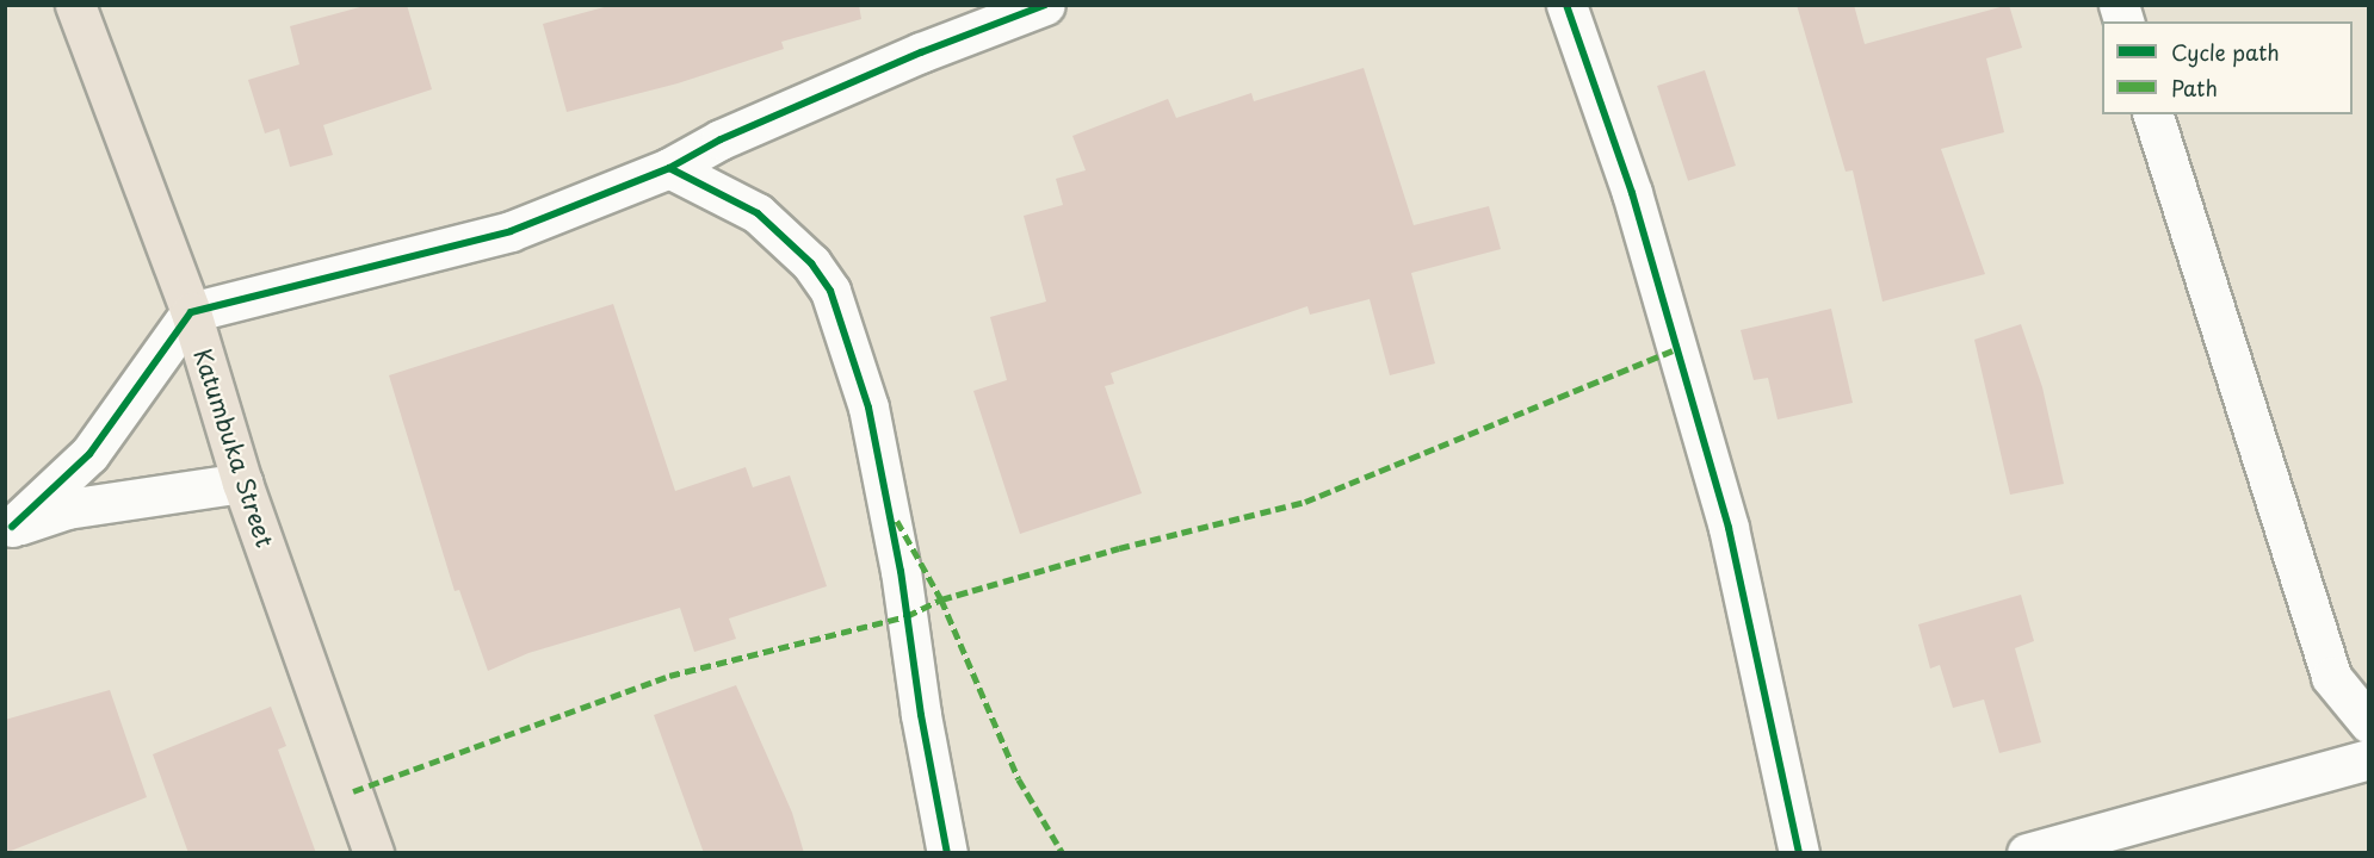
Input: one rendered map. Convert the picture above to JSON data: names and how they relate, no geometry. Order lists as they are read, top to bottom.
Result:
{
  "streets": {
    "main road": ["Katumbuka Street"]
  },
  "legend": ["Cycle path", "Path"]
}
